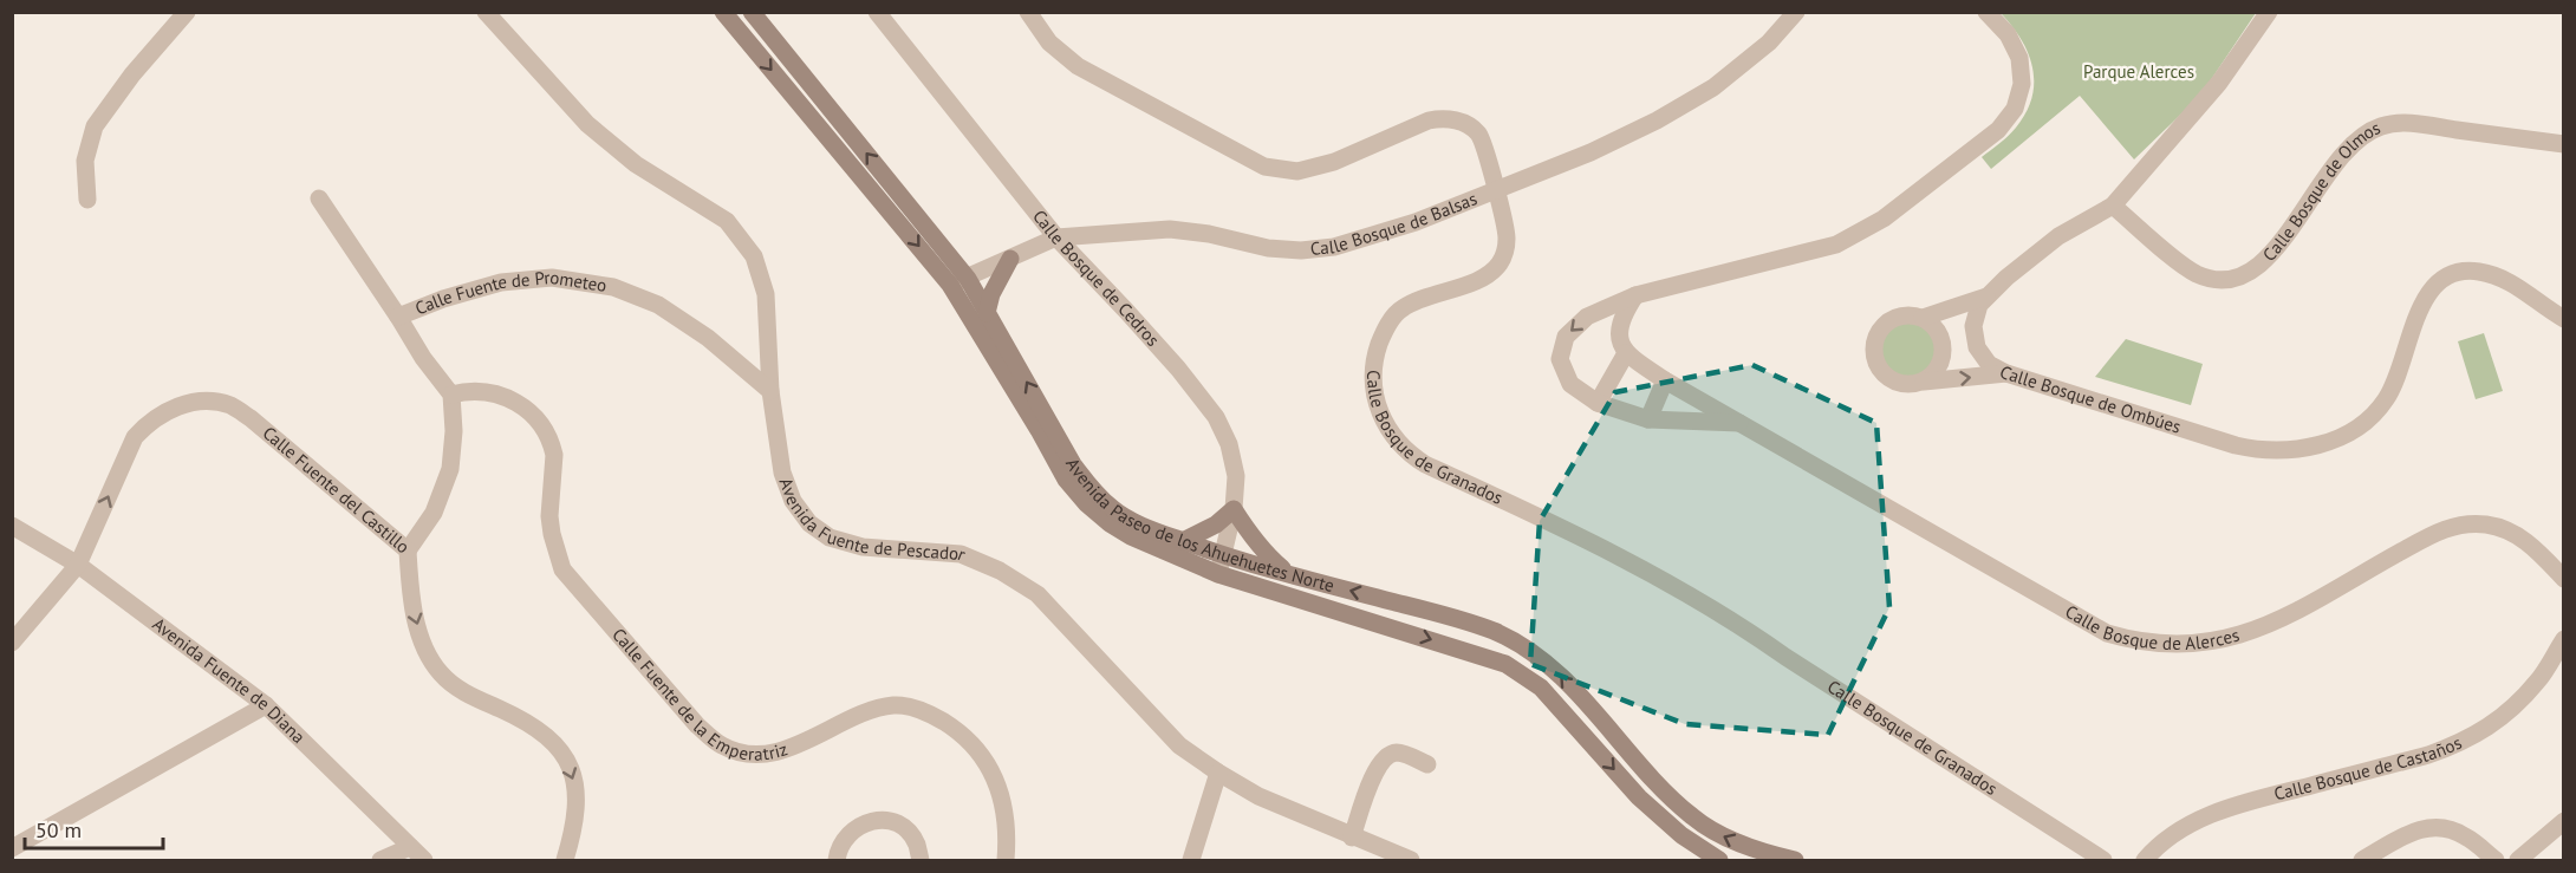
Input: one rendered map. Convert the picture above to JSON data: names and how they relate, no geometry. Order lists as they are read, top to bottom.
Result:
{
  "streets": {
    "street": [
      "Calle Bosque de Olmos",
      "Calle Bosque de Balsas",
      "Calle Bosque de Cedros",
      "Calle Fuente de Prometeo",
      "Calle Bosque de Ombúes",
      "Calle Bosque de Granados",
      "Calle Fuente del Castillo",
      "Avenida Fuente de Pescador",
      "Avenida Paseo de los Ahuehuetes Norte",
      "Calle Bosque de Alerces",
      "Avenida Fuente de Diana",
      "Calle Fuente de la Emperatriz",
      "Calle Bosque de Castaños"
    ]
  },
  "crossings": [
    ["Calle Bosque de Balsas", "Calle Bosque de Cedros"],
    ["Calle Bosque de Balsas", "Calle Bosque de Granados"],
    ["Calle Bosque de Balsas", "Avenida Paseo de los Ahuehuetes Norte"],
    ["Calle Bosque de Cedros", "Avenida Paseo de los Ahuehuetes Norte"],
    ["Calle Fuente de Prometeo", "Avenida Fuente de Pescador"],
    ["Calle Fuente de Prometeo", "Calle Fuente de la Emperatriz"],
    ["Calle Fuente del Castillo", "Avenida Fuente de Diana"]
  ],
  "parks": ["Parque Alerces"],
  "scale_bar": "50 m"
}
